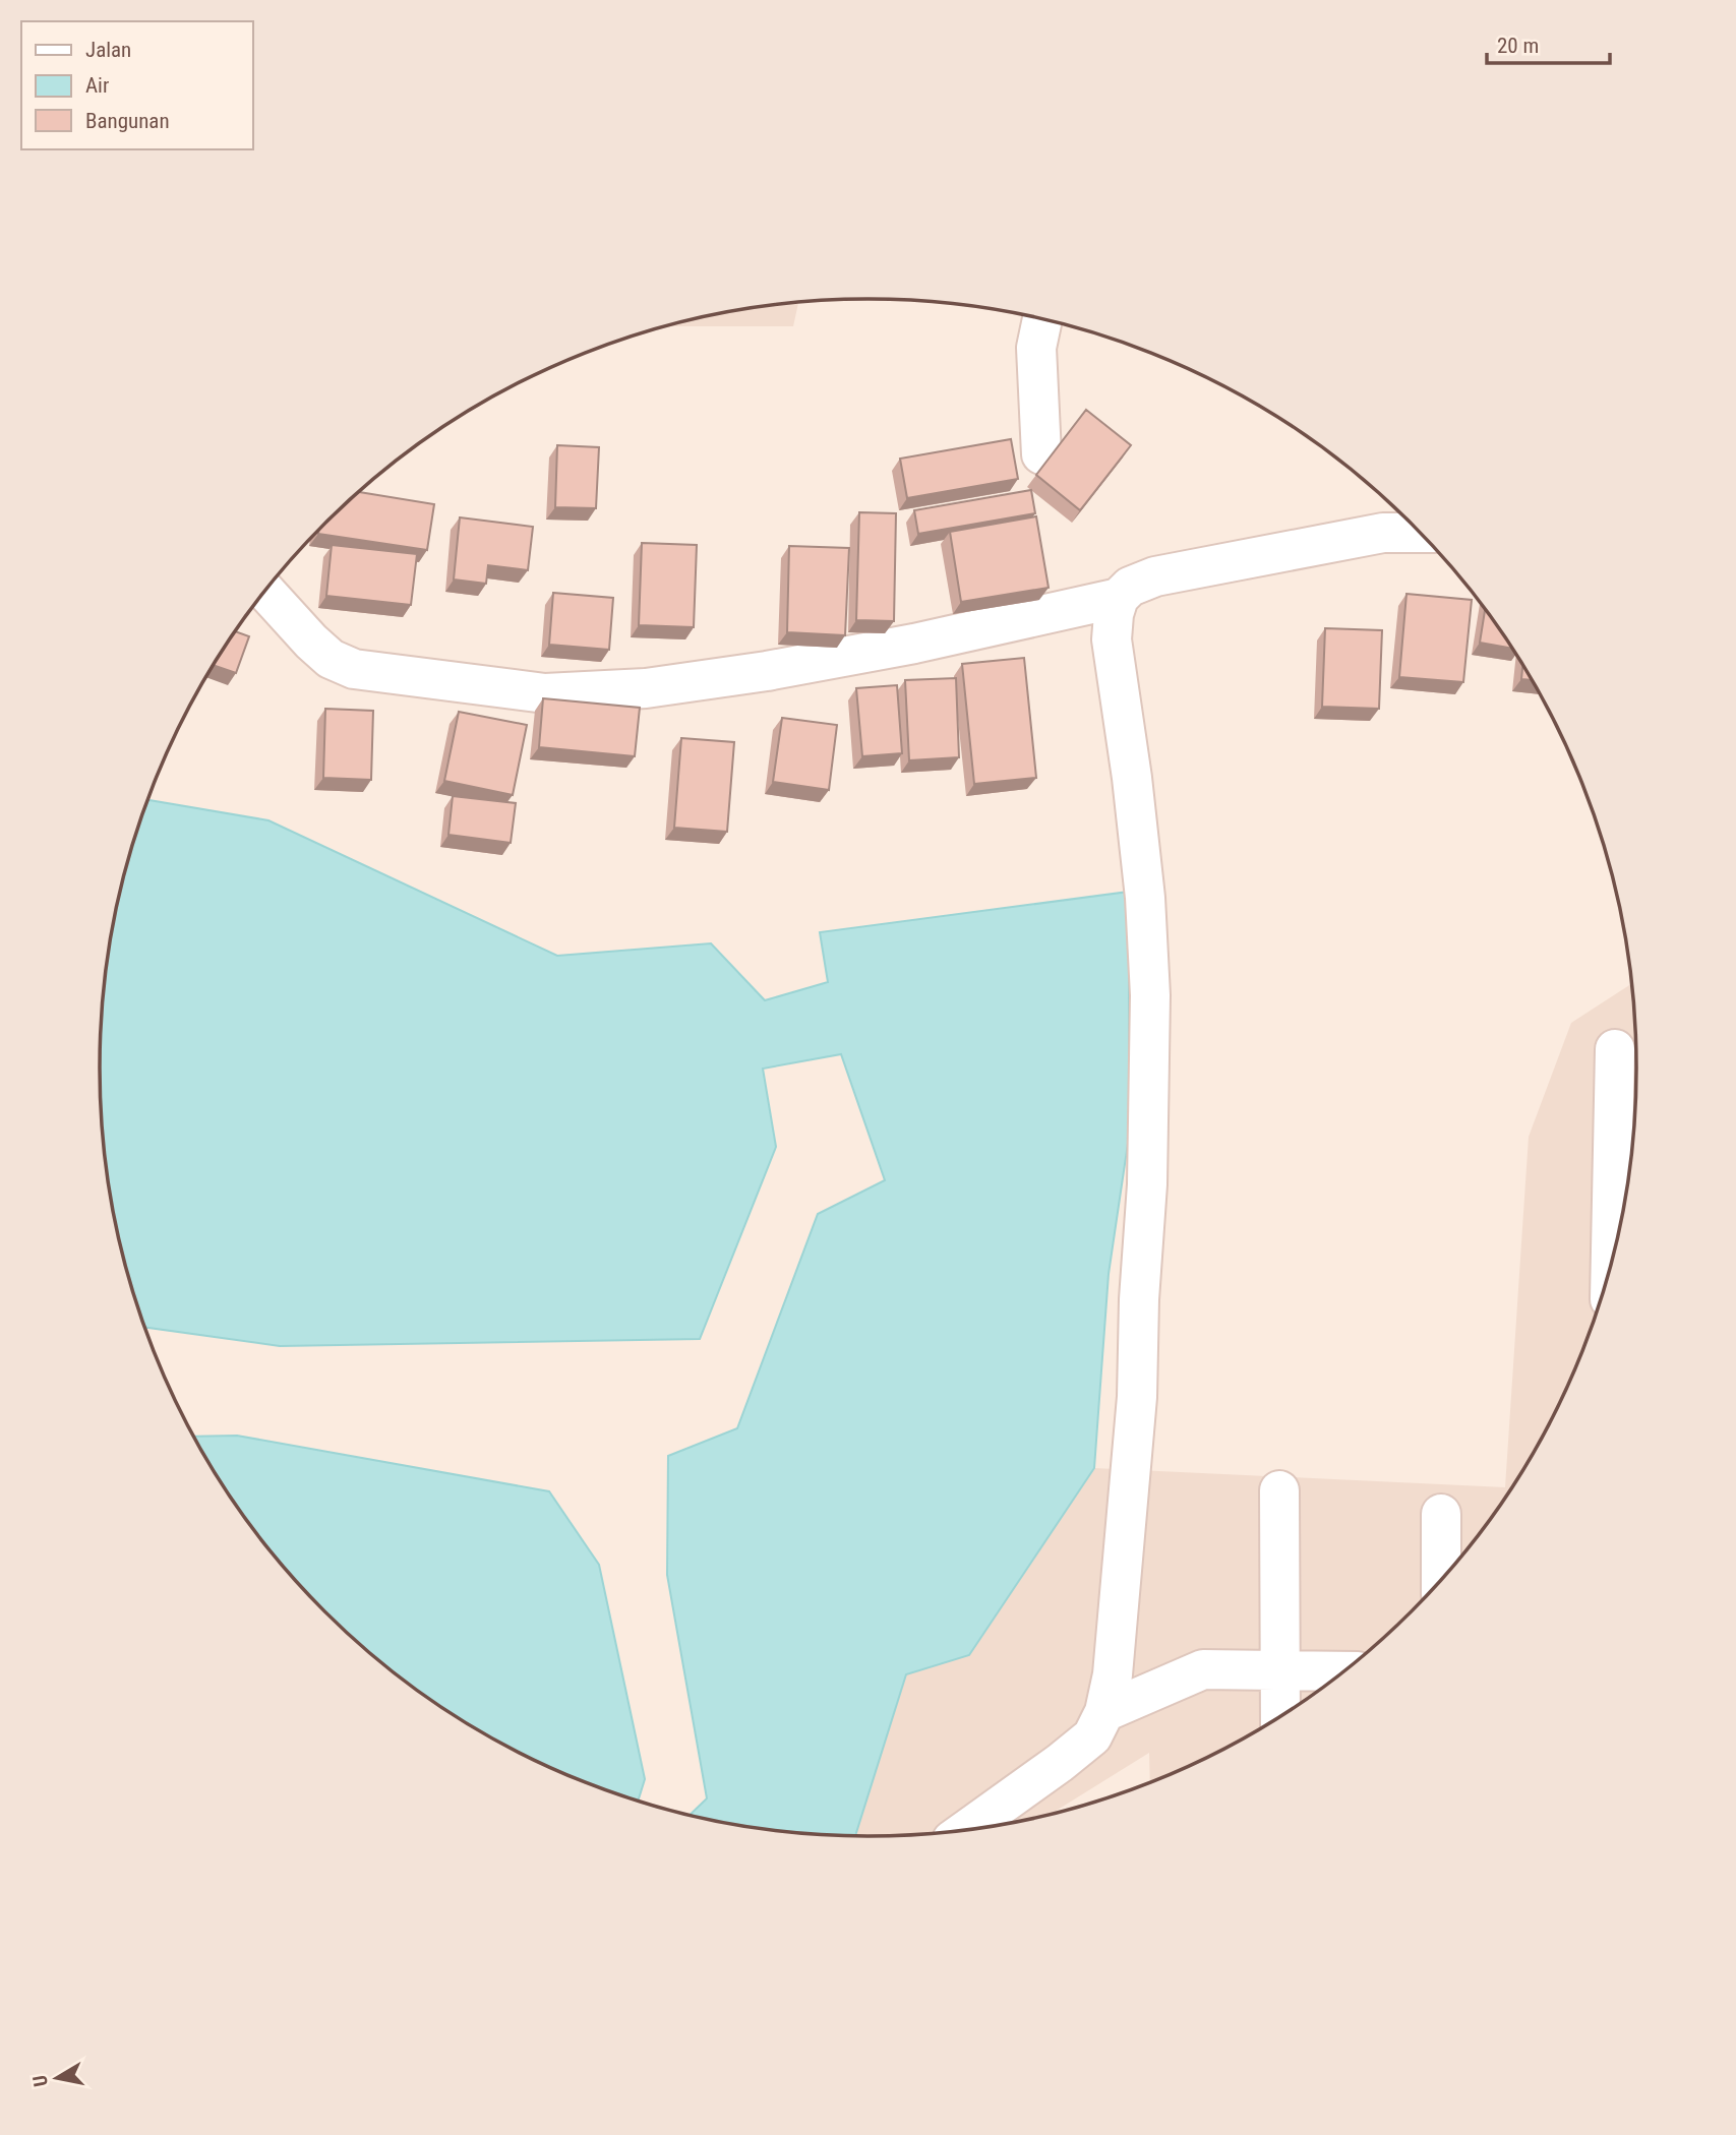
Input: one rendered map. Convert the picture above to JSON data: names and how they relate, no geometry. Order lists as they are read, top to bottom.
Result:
{
  "legend": ["Jalan", "Air", "Bangunan"],
  "scale_bar": "20 m",
  "north": "left"
}
